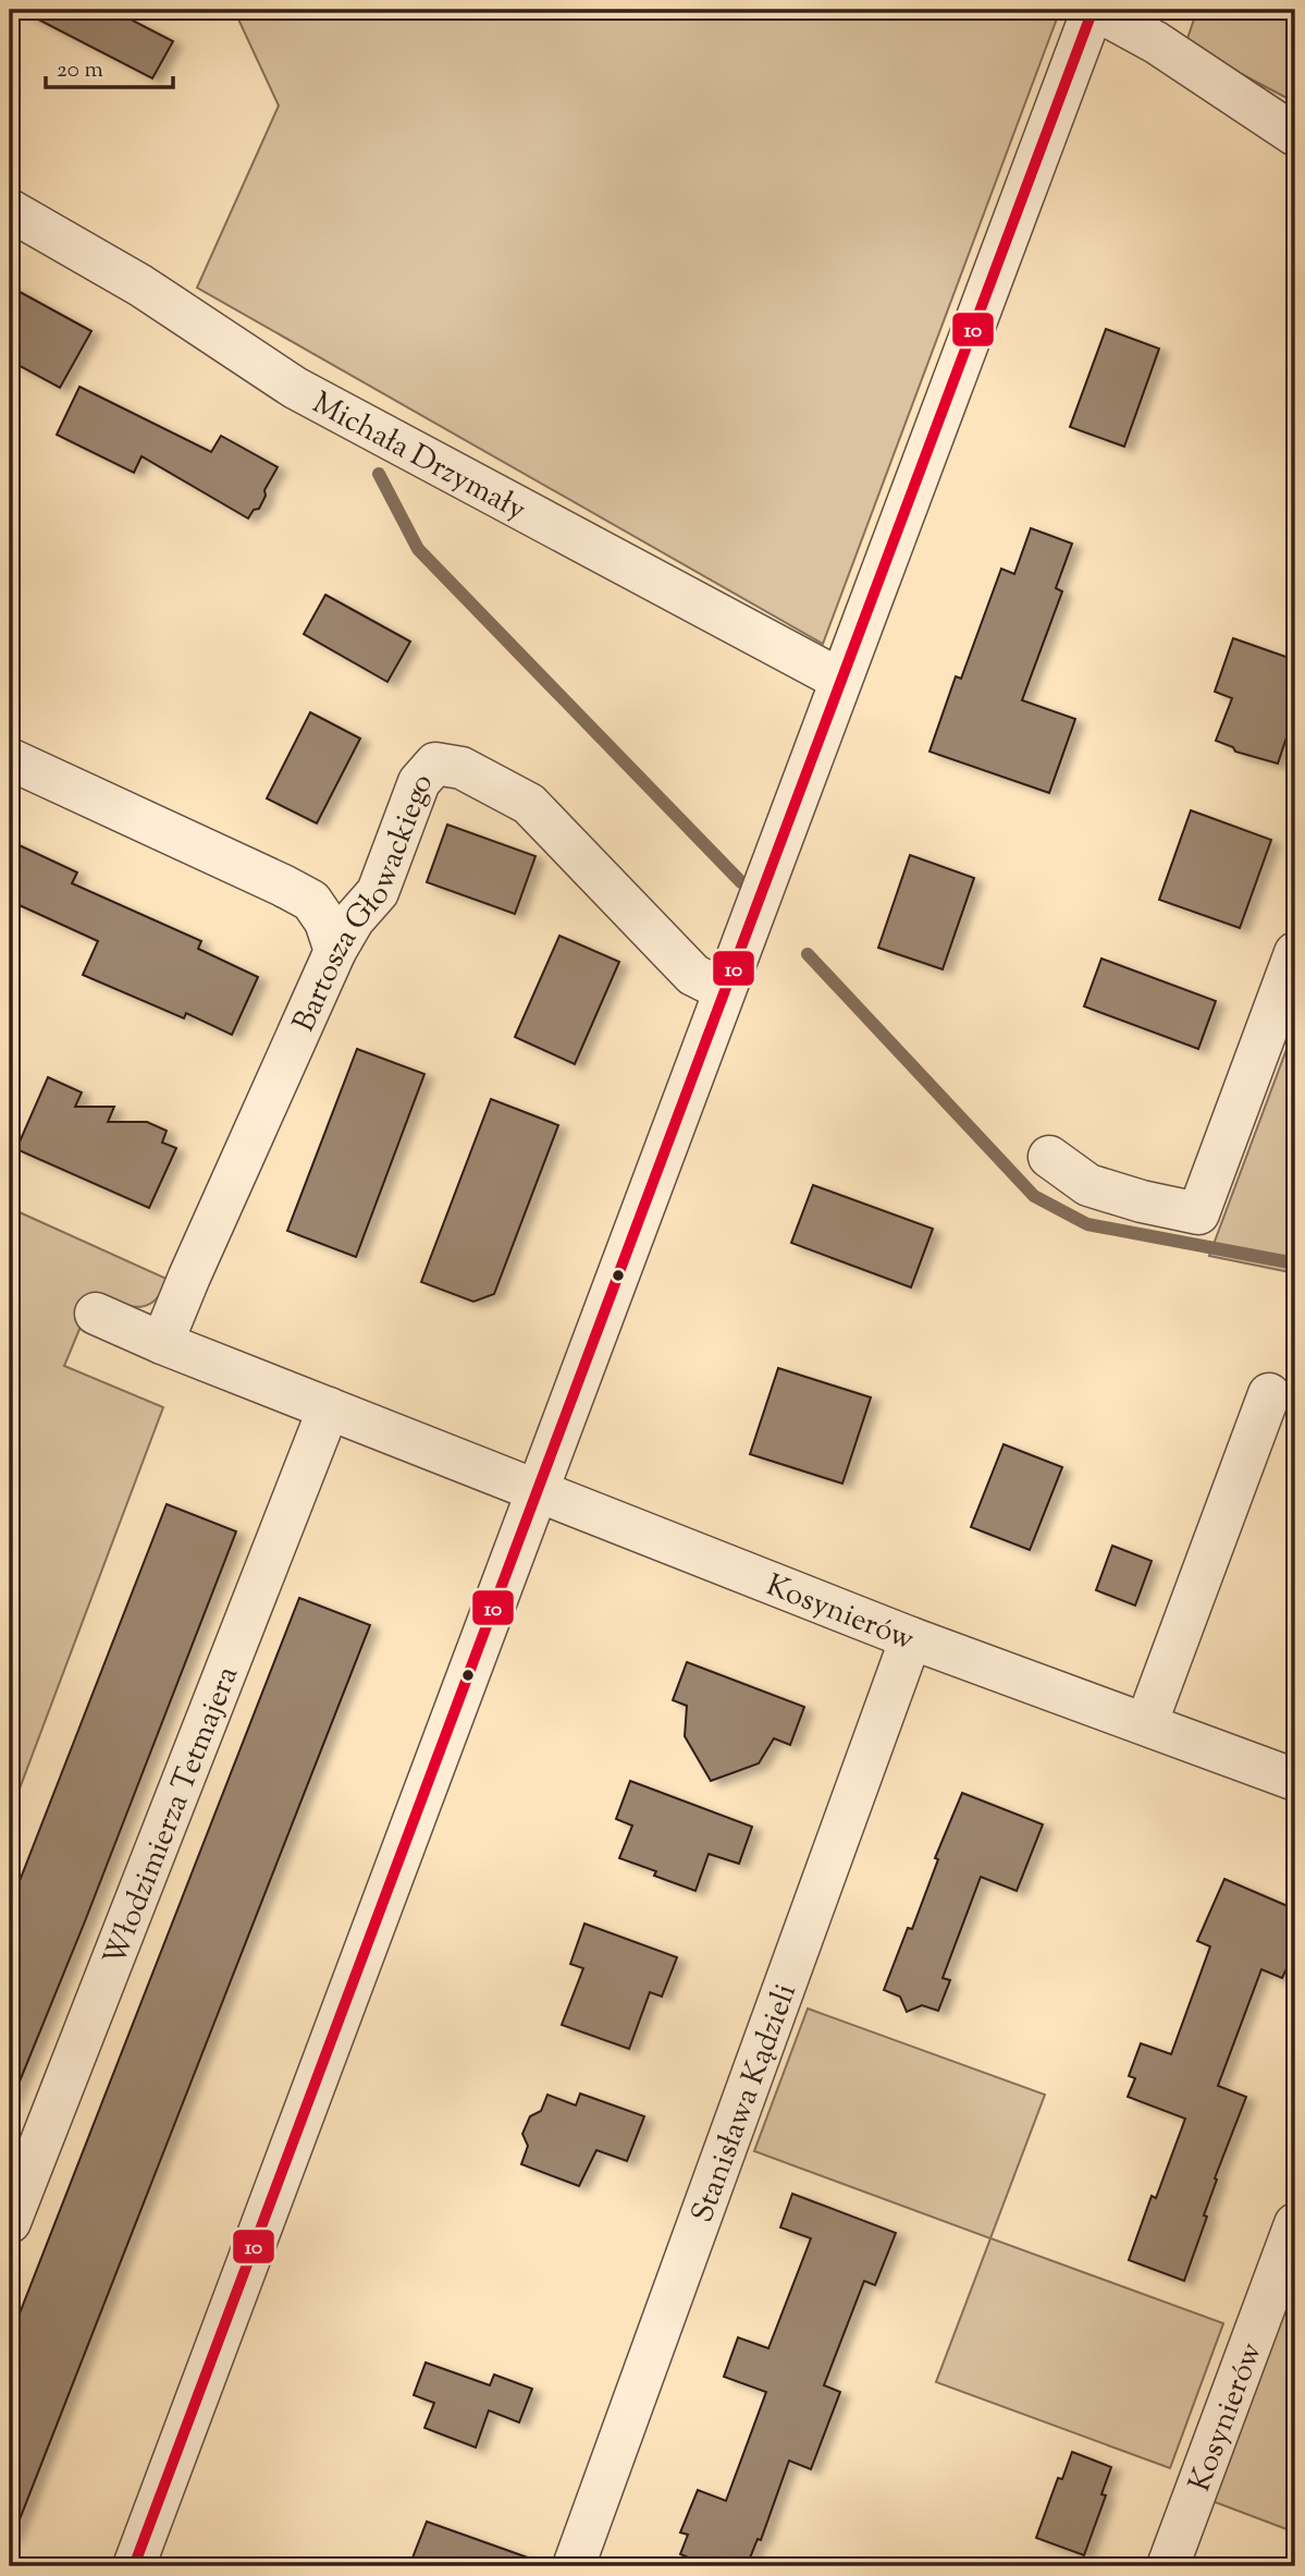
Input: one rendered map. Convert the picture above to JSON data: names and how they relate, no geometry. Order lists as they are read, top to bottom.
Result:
{
  "streets": {
    "street": [
      "Michała Drzymały",
      "Bartosza Głowackiego",
      "Kosynierów",
      "Włodzimierza Tetmajera",
      "Stanisława Kądzieli"
    ]
  },
  "crossings": [
    ["Kosynierów", "Stanisława Kądzieli"]
  ],
  "lines": ["transit line 10"],
  "scale_bar": "20 m"
}
